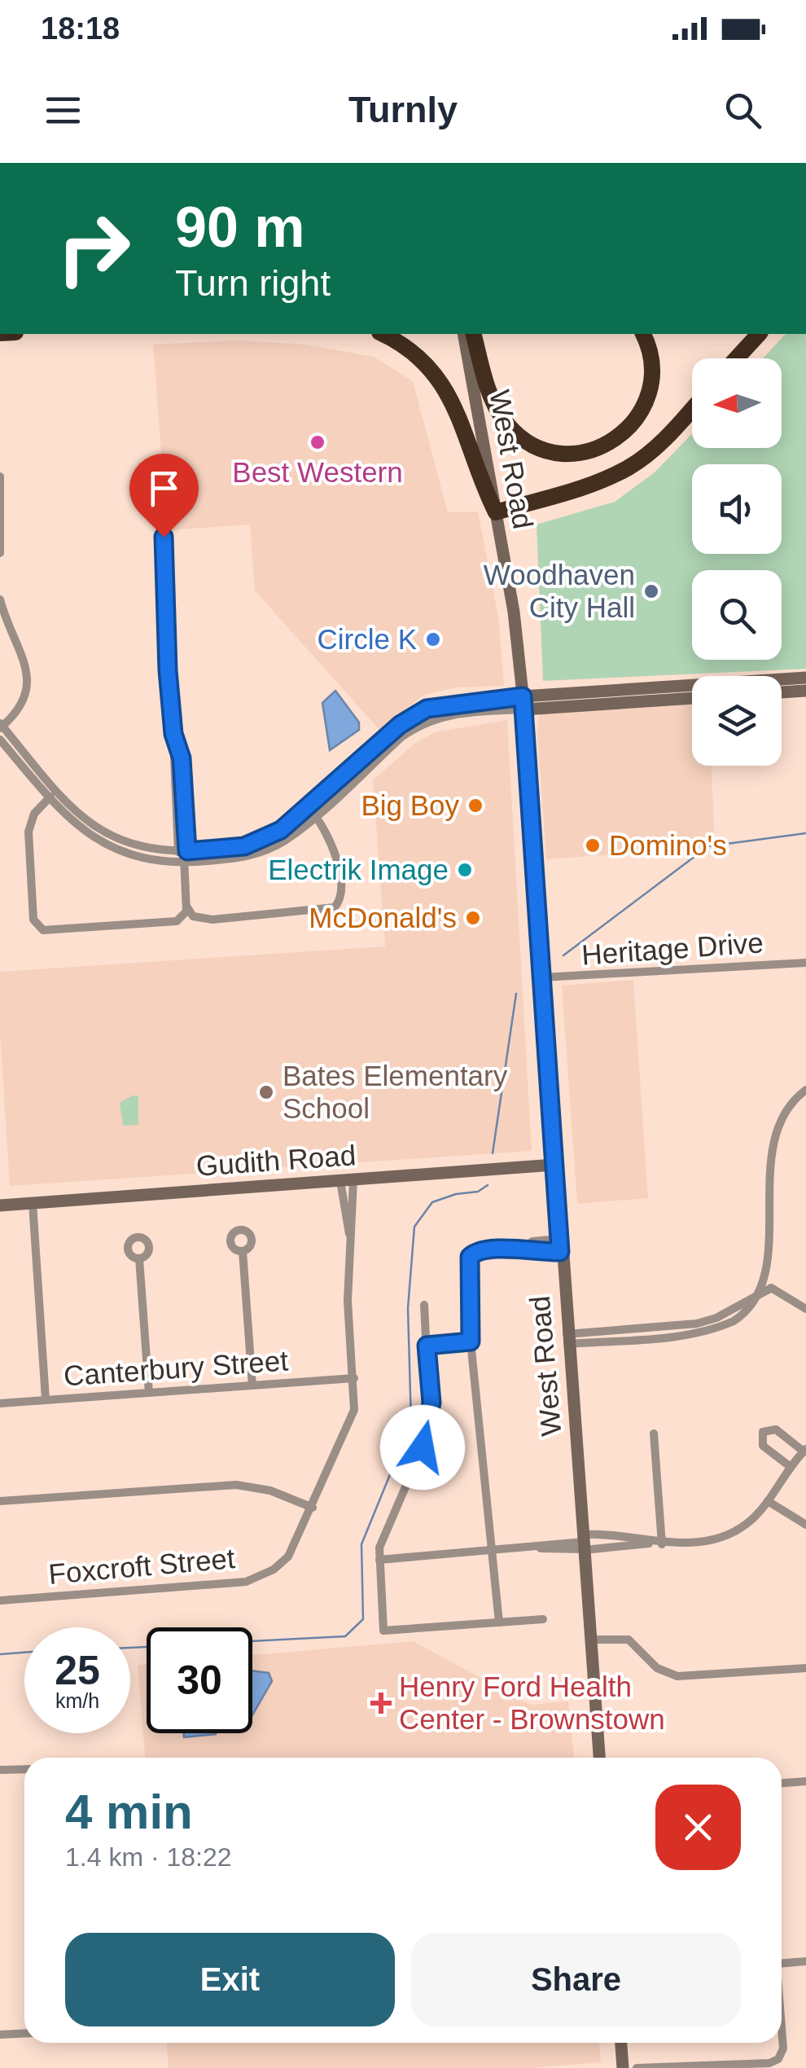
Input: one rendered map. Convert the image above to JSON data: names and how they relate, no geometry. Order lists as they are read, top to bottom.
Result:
{
  "streets": {
    "main road": ["West Road", "Gudith Road"],
    "street": ["Heritage Drive", "Canterbury Street", "Foxcroft Street"]
  },
  "crossings": [
    ["West Road", "Heritage Drive"],
    ["West Road", "Gudith Road"],
    ["Gudith Road", "Foxcroft Street"],
    ["Canterbury Street", "Foxcroft Street"]
  ],
  "places": {
    "other": [
      "Best Western",
      "Woodhaven City Hall",
      "Circle K",
      "Big Boy",
      "Domino's",
      "Electrik Image",
      "McDonald's",
      "Bates Elementary School"
    ],
    "health": ["Henry Ford Health Center - Brownstown"]
  },
  "north": "left",
  "page": {
    "status": "18:18",
    "header": "Turnly",
    "turn": ["90 m", "Turn right"],
    "speed": "25 km/h",
    "limit": "30",
    "heading": ["4 min", "1.4 km · 18:22"],
    "buttons": ["Exit", "Share"]
  }
}
